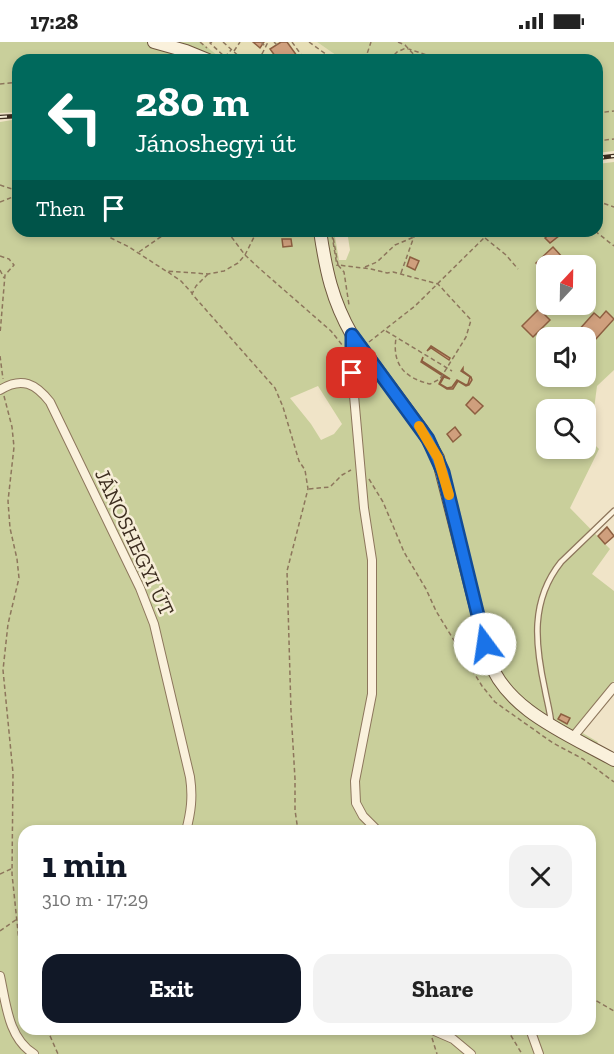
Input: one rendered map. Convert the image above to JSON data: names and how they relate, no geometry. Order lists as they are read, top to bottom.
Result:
{
  "streets": {
    "street": ["JÁNOSHEGYI ÚT"]
  },
  "north": "top",
  "page": {
    "status": "17:28",
    "turn": ["280 m", "Jánoshegyi út"],
    "then": "Then",
    "heading": ["1 min", "310 m · 17:29"],
    "buttons": ["Exit", "Share"]
  }
}
